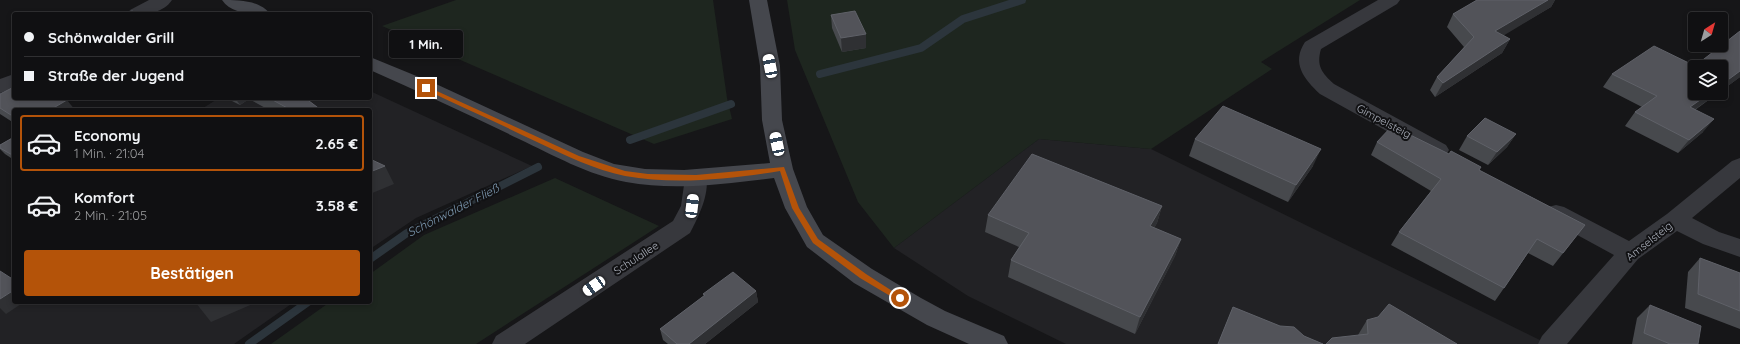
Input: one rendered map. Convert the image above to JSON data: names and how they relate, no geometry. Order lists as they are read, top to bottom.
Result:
{
  "streets": {
    "street": ["Gimpelsteig", "Amselsteig", "Schulallee"]
  },
  "water": ["Schönwalder Fließ"],
  "north": "top right",
  "page": {
    "banner": ["Schönwalder Grill", "Straße der Jugend"],
    "bubble": "1 Min.",
    "list": [
      {
        "name": "Economy",
        "note": "1 Min. · 21:04",
        "value": "2.65 €"
      },
      {
        "name": "Komfort",
        "note": "2 Min. · 21:05",
        "value": "3.58 €"
      }
    ],
    "buttons": "Bestätigen"
  }
}
